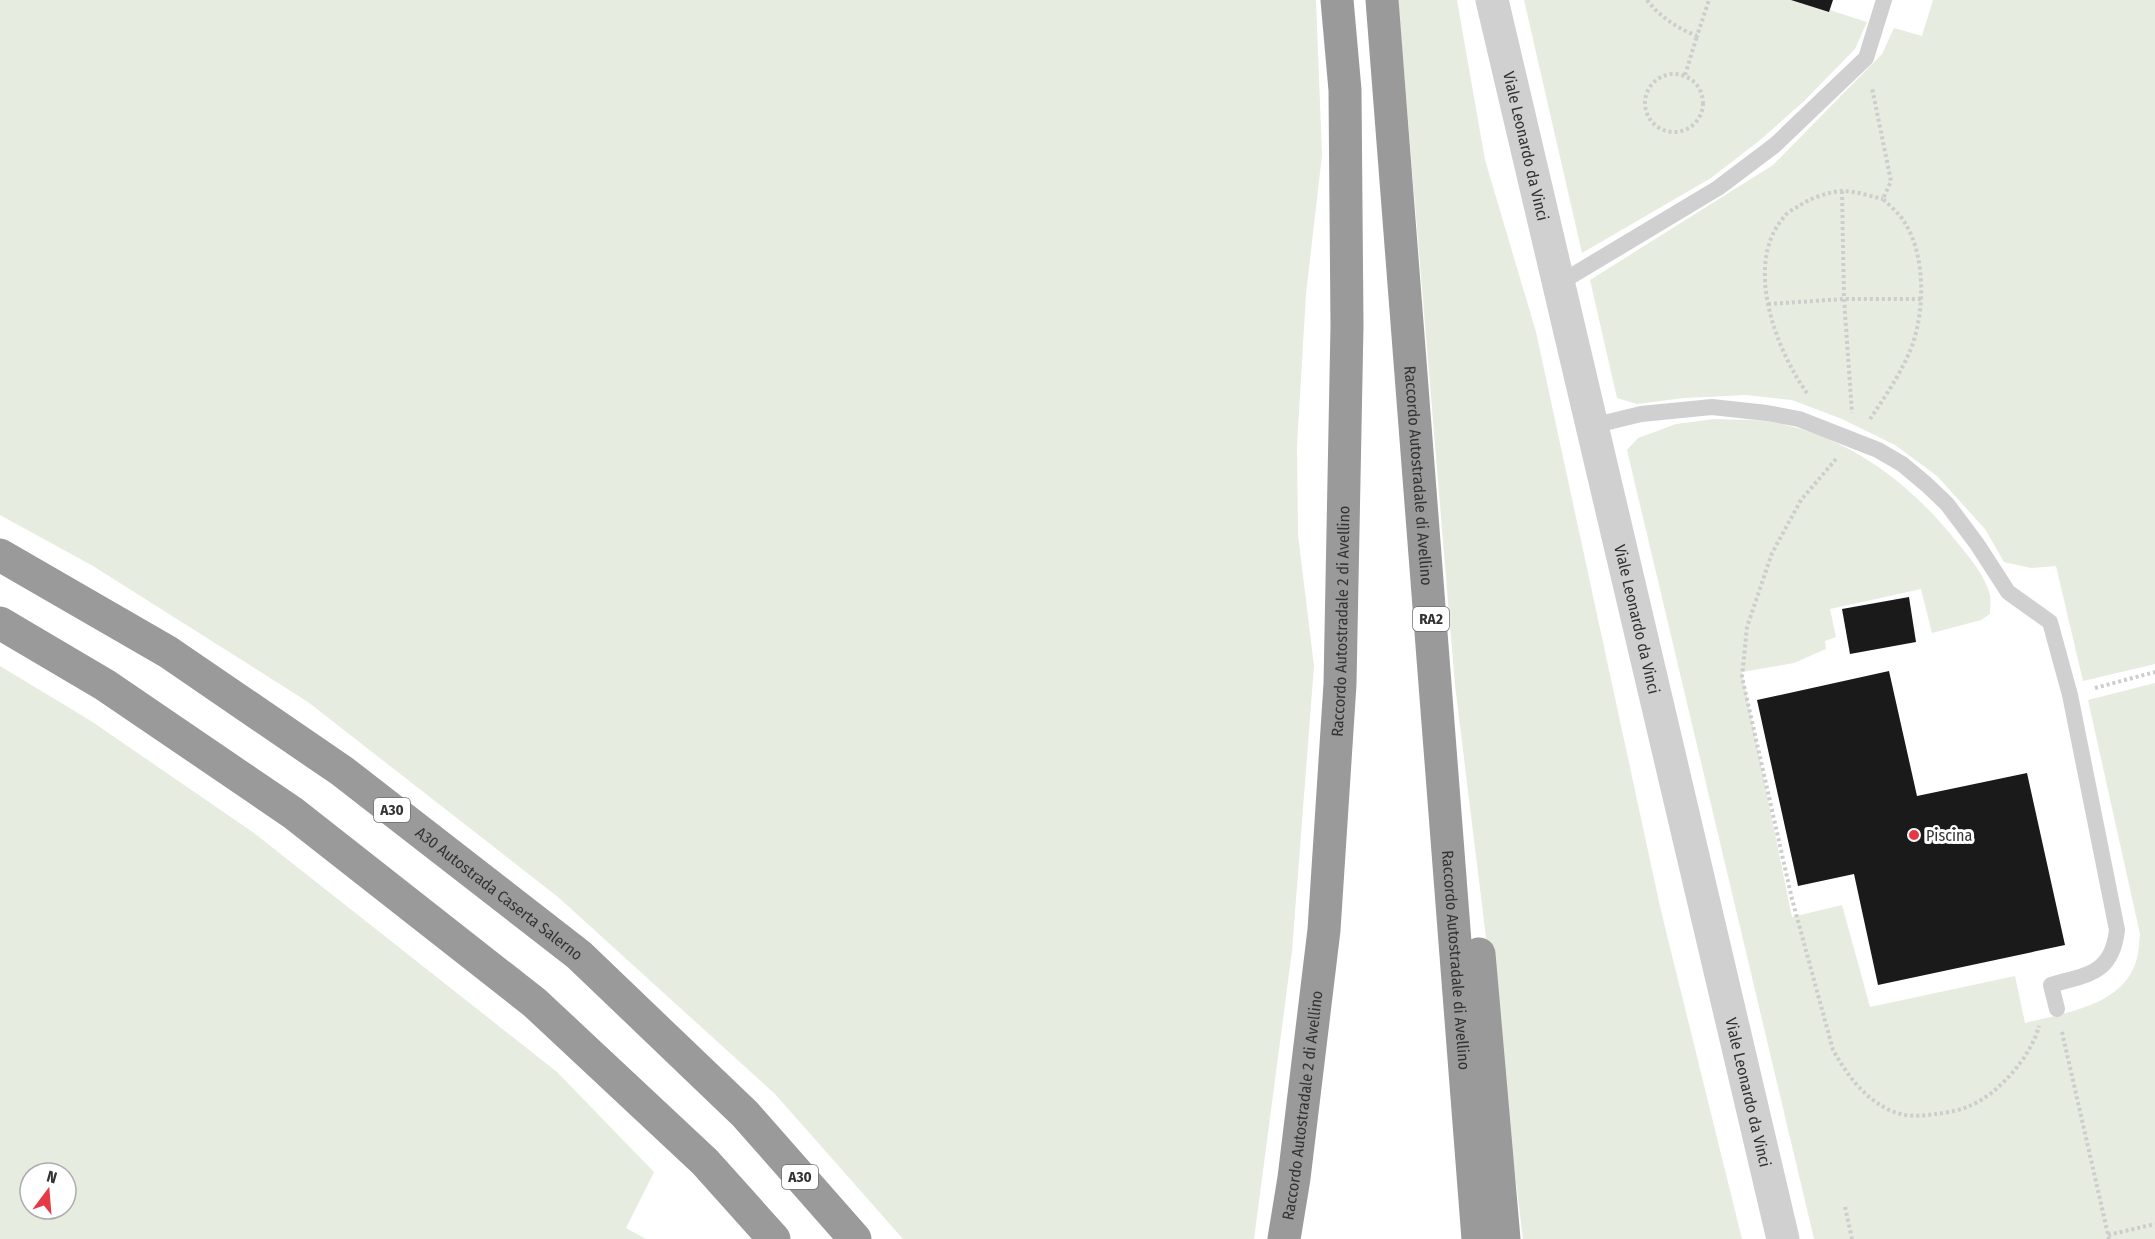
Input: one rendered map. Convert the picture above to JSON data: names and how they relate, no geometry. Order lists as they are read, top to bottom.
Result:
{
  "streets": {
    "highway": [
      "Raccordo Autostradale di Avellino",
      "RA2",
      "Raccordo Autostradale 2 di Avellino",
      "A30",
      "A30 Autostrada Caserta Salerno"
    ],
    "street": ["Viale Leonardo da Vinci"]
  },
  "places": ["Piscina"],
  "north": "top"
}
